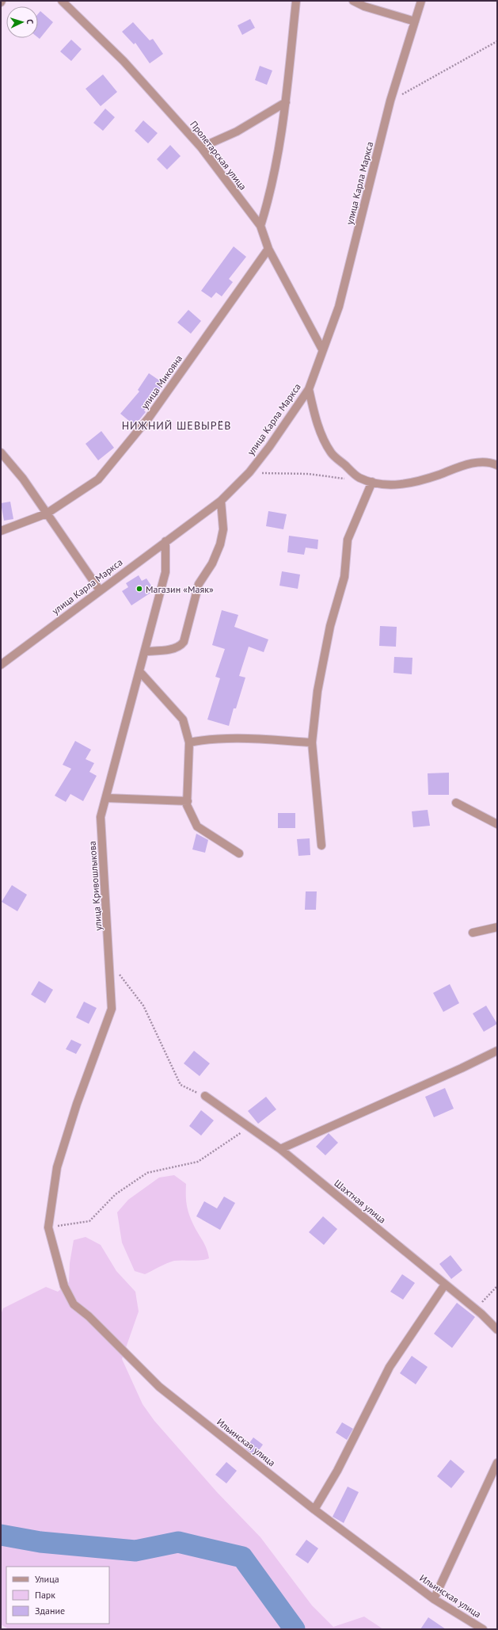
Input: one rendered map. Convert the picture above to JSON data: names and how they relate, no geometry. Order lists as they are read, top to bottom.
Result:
{
  "streets": {
    "street": [
      "Пролетарская улица",
      "улица Карла Маркса",
      "улица Микояна",
      "улица Кривошлыкова",
      "Шахтная улица",
      "Ильинская улица"
    ]
  },
  "crossings": [
    ["Пролетарская улица", "улица Карла Маркса"],
    ["Пролетарская улица", "улица Микояна"],
    ["улица Карла Маркса", "улица Кривошлыкова"],
    ["улица Кривошлыкова", "Ильинская улица"]
  ],
  "districts": ["НИЖНИЙ ШЕВЫРЁВ"],
  "places": ["Магазин «Маяк»"],
  "legend": ["Улица", "Парк", "Здание"],
  "north": "right"
}
